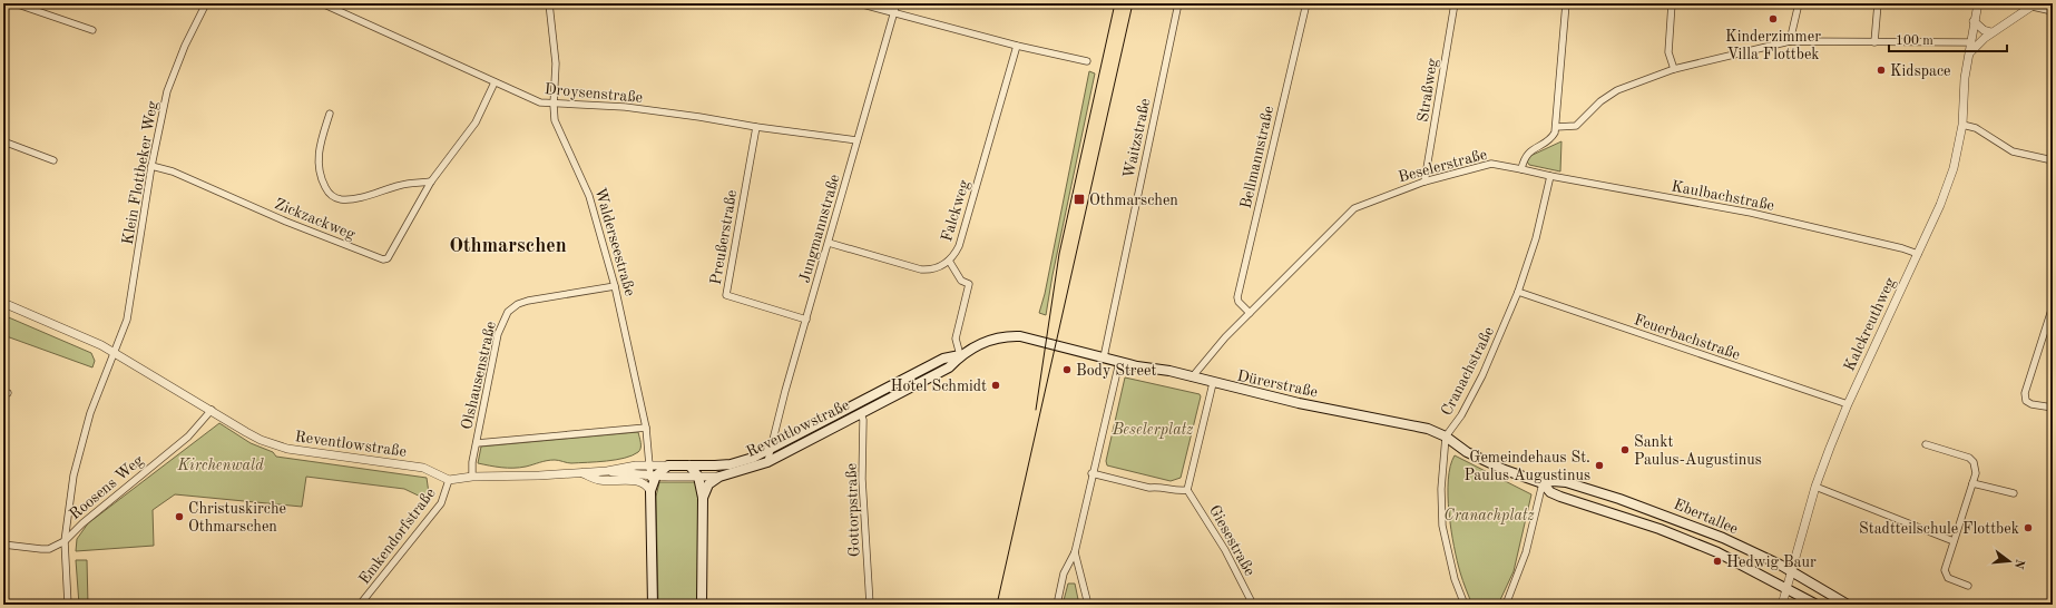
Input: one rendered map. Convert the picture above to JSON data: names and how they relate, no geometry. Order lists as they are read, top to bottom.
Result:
{
  "streets": {
    "main road": ["Dürerstraße", "Reventlowstraße", "Ebertallee"],
    "street": [
      "Straßweg",
      "Droysenstraße",
      "Waitzstraße",
      "Bellmannstraße",
      "Beselerstraße",
      "Klein Flottbeker Weg",
      "Kaulbachstraße",
      "Falckweg",
      "Zickzackweg",
      "Jungmannstraße",
      "Preußerstraße",
      "Walderseestraße",
      "Kalckreuthweg",
      "Feuerbachstraße",
      "Cranachstraße",
      "Olshausenstraße",
      "Roosens Weg",
      "Gottorpstraße",
      "Emkendorfstraße",
      "Giesestraße"
    ]
  },
  "crossings": [
    ["Straßweg", "Beselerstraße"],
    ["Droysenstraße", "Zickzackweg"],
    ["Droysenstraße", "Jungmannstraße"],
    ["Droysenstraße", "Preußerstraße"],
    ["Droysenstraße", "Walderseestraße"],
    ["Waitzstraße", "Dürerstraße"],
    ["Waitzstraße", "Reventlowstraße"],
    ["Bellmannstraße", "Beselerstraße"],
    ["Beselerstraße", "Kaulbachstraße"],
    ["Beselerstraße", "Dürerstraße"],
    ["Klein Flottbeker Weg", "Zickzackweg"],
    ["Klein Flottbeker Weg", "Reventlowstraße"],
    ["Klein Flottbeker Weg", "Roosens Weg"],
    ["Kaulbachstraße", "Kalckreuthweg"],
    ["Kaulbachstraße", "Cranachstraße"],
    ["Falckweg", "Jungmannstraße"],
    ["Jungmannstraße", "Preußerstraße"],
    ["Jungmannstraße", "Reventlowstraße"],
    ["Walderseestraße", "Olshausenstraße"],
    ["Walderseestraße", "Reventlowstraße"],
    ["Kalckreuthweg", "Feuerbachstraße"],
    ["Kalckreuthweg", "Ebertallee"],
    ["Feuerbachstraße", "Cranachstraße"],
    ["Cranachstraße", "Dürerstraße"],
    ["Cranachstraße", "Ebertallee"],
    ["Olshausenstraße", "Reventlowstraße"],
    ["Dürerstraße", "Reventlowstraße"],
    ["Dürerstraße", "Ebertallee"],
    ["Reventlowstraße", "Roosens Weg"],
    ["Reventlowstraße", "Gottorpstraße"],
    ["Reventlowstraße", "Emkendorfstraße"]
  ],
  "districts": ["Othmarschen"],
  "parks": ["Beselerplatz", "Kirchenwald", "Cranachplatz"],
  "places": {
    "other": [
      "Kinderzimmer Villa Flottbek",
      "Kidspace",
      "Body Street",
      "Hotel Schmidt",
      "Sankt Paulus-Augustinus",
      "Gemeindehaus St. Paulus Augustinus",
      "Christuskirche Othmarschen",
      "Stadtteilschule Flottbek",
      "Hedwig Baur"
    ],
    "transit": ["Othmarschen"]
  },
  "scale_bar": "100 m",
  "north": "right"
}
